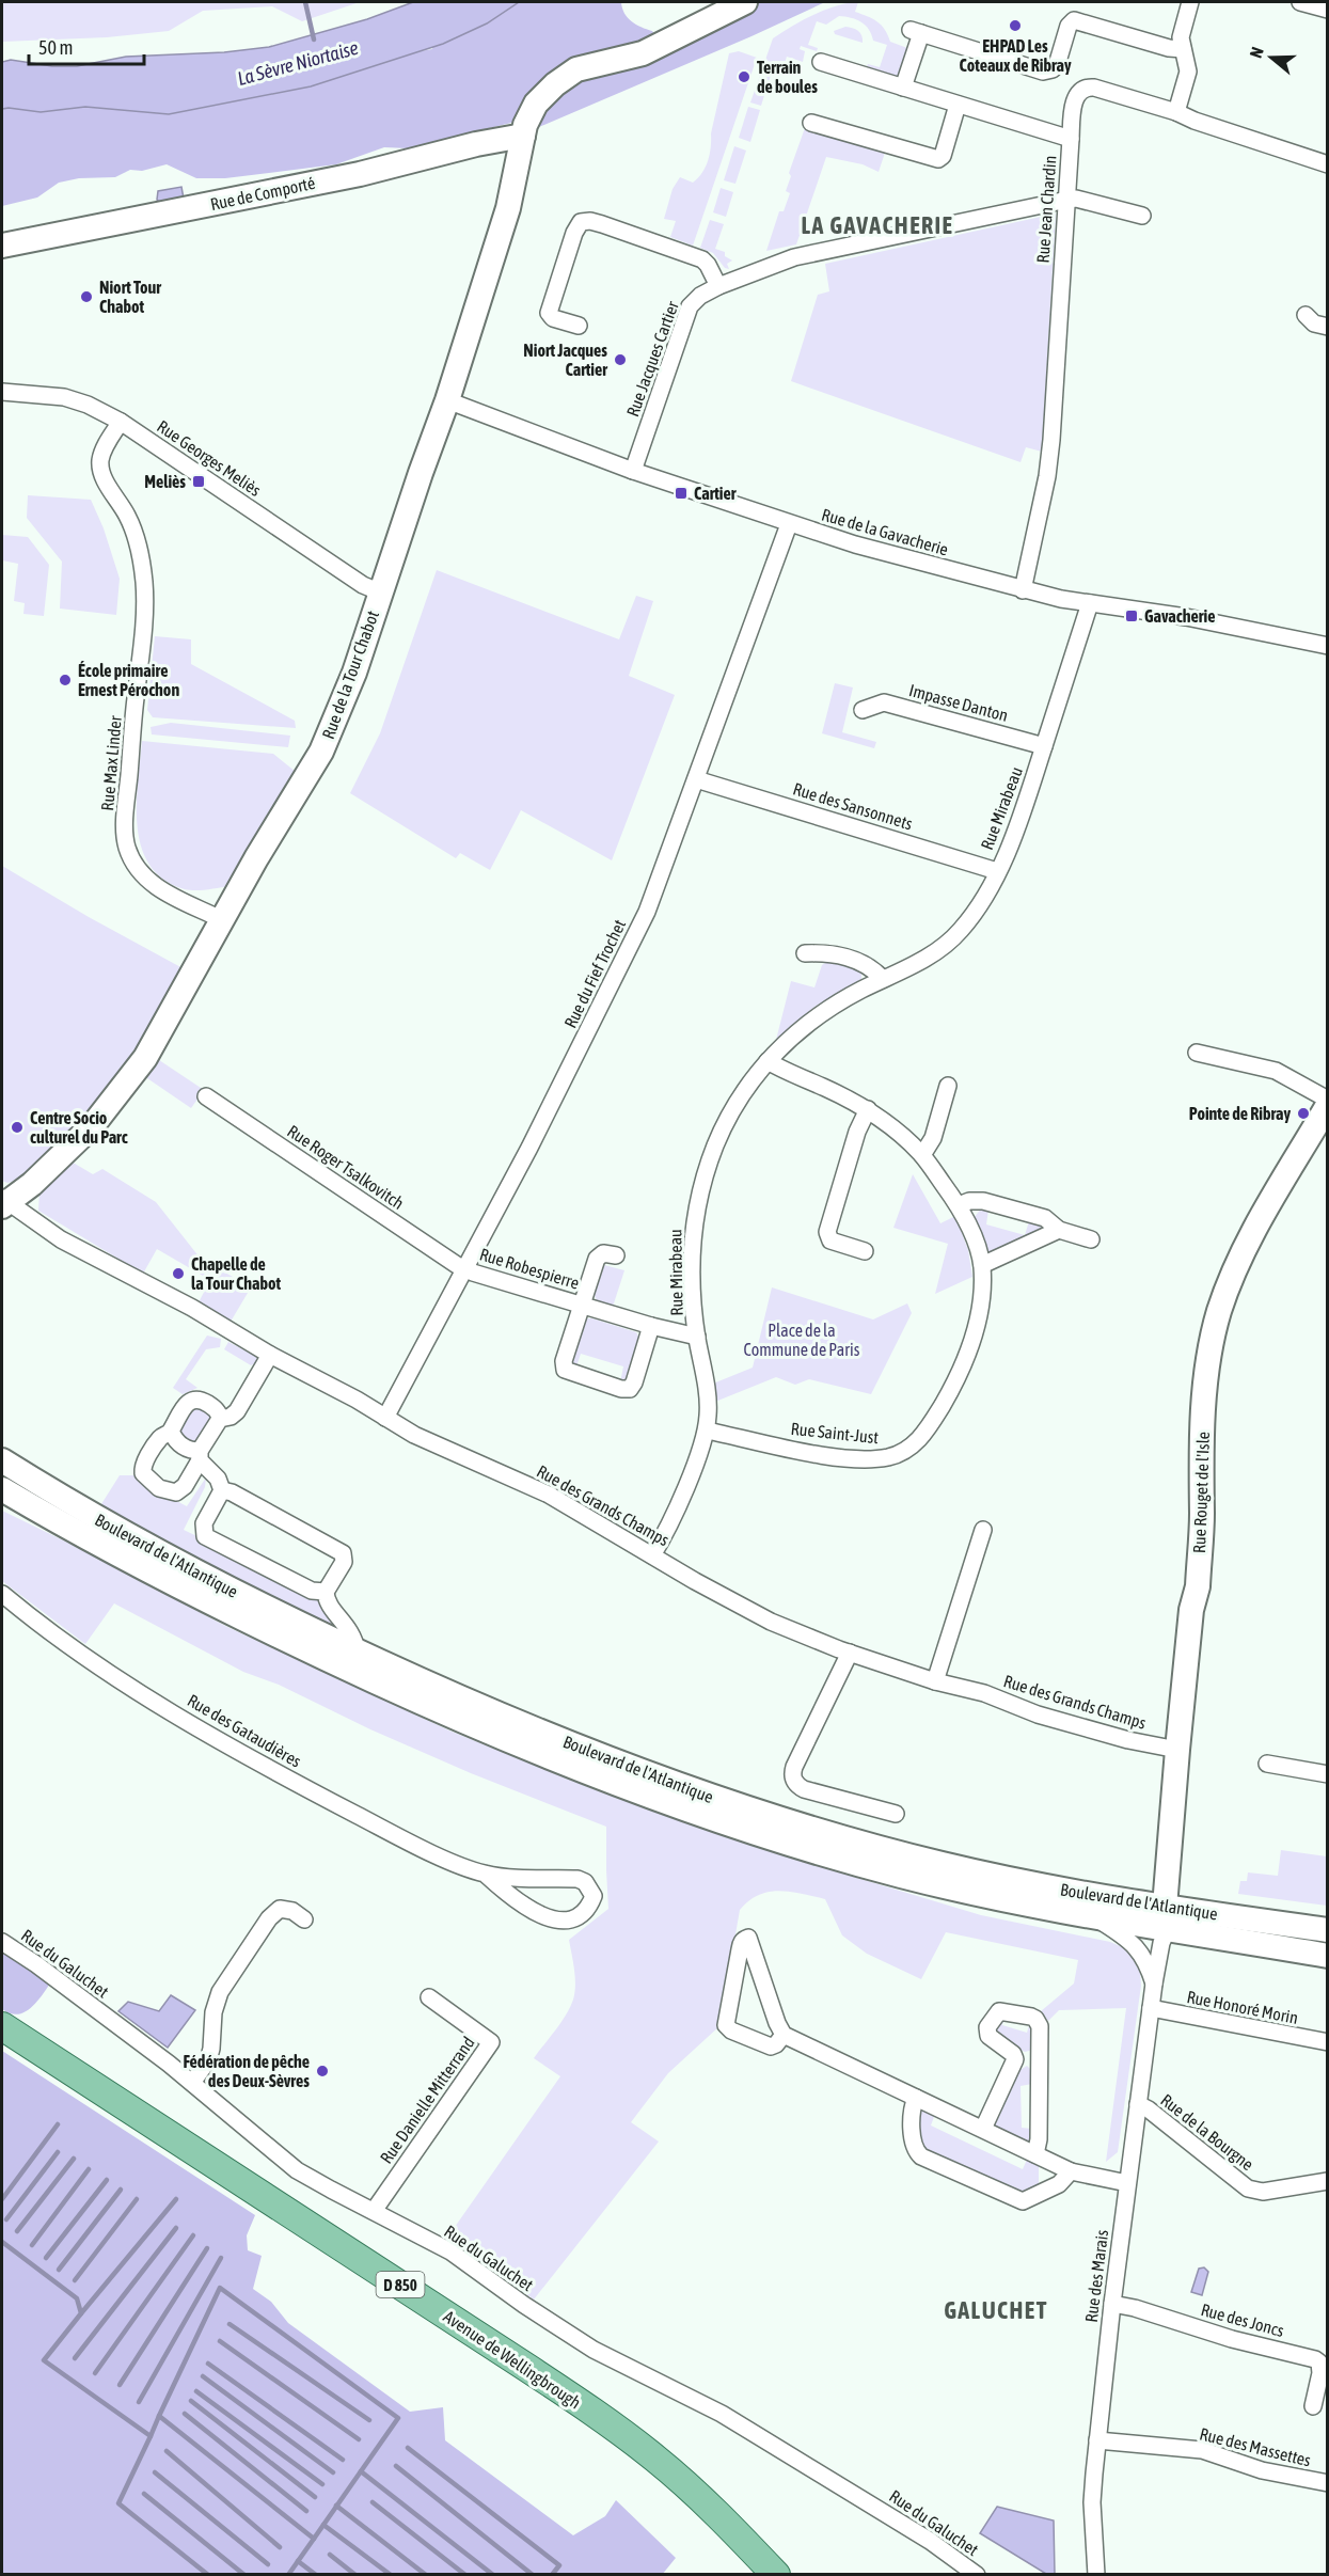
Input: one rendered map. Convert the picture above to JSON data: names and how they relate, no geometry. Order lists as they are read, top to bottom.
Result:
{
  "streets": {
    "main road": ["D 850", "Avenue de Wellingbrough"],
    "street": [
      "Rue de Comporté",
      "Rue Jean Chardin",
      "Rue Jacques Cartier",
      "Rue Georges Meliès",
      "Rue de la Gavacherie",
      "Rue de la Tour Chabot",
      "Impasse Danton",
      "Rue Max Linder",
      "Rue des Sansonnets",
      "Rue Mirabeau",
      "Rue du Fief Trochet",
      "Rue Roger Tsalkovitch",
      "Rue Robespierre",
      "Rue Saint-Just",
      "Rue Rouget de l'Isle",
      "Rue des Grands Champs",
      "Boulevard de l'Atlantique",
      "Rue des Gataudières",
      "Rue du Galuchet",
      "Rue Honoré Morin",
      "Rue Danielle Mitterrand",
      "Rue de la Bourgne",
      "Rue des Marais",
      "Rue des Joncs",
      "Rue des Massettes"
    ]
  },
  "crossings": [
    ["Rue de Comporté", "Rue de la Tour Chabot"],
    ["Rue Jean Chardin", "Rue Jacques Cartier"],
    ["Rue Jean Chardin", "Rue de la Gavacherie"],
    ["Rue Jacques Cartier", "Rue de la Gavacherie"],
    ["Rue Georges Meliès", "Rue de la Tour Chabot"],
    ["Rue Georges Meliès", "Rue Max Linder"],
    ["Rue de la Gavacherie", "Rue de la Tour Chabot"],
    ["Rue de la Gavacherie", "Rue Mirabeau"],
    ["Rue de la Gavacherie", "Rue du Fief Trochet"],
    ["Rue de la Tour Chabot", "Rue Max Linder"],
    ["Rue de la Tour Chabot", "Rue des Grands Champs"],
    ["Impasse Danton", "Rue Mirabeau"],
    ["Rue des Sansonnets", "Rue Mirabeau"],
    ["Rue des Sansonnets", "Rue du Fief Trochet"],
    ["Rue Mirabeau", "Rue Robespierre"],
    ["Rue Mirabeau", "Rue Saint-Just"],
    ["Rue Mirabeau", "Rue des Grands Champs"],
    ["Rue du Fief Trochet", "Rue Roger Tsalkovitch"],
    ["Rue du Fief Trochet", "Rue Robespierre"],
    ["Rue du Fief Trochet", "Rue des Grands Champs"],
    ["Rue Roger Tsalkovitch", "Rue Robespierre"],
    ["Rue Rouget de l'Isle", "Rue des Grands Champs"],
    ["Rue Rouget de l'Isle", "Boulevard de l'Atlantique"],
    ["Rue Rouget de l'Isle", "Rue des Marais"],
    ["Boulevard de l'Atlantique", "Rue des Marais"],
    ["Rue du Galuchet", "Rue Danielle Mitterrand"],
    ["Rue Honoré Morin", "Rue des Marais"],
    ["Rue de la Bourgne", "Rue des Marais"],
    ["Rue des Marais", "Rue des Joncs"],
    ["Rue des Marais", "Rue des Massettes"]
  ],
  "districts": ["LA GAVACHERIE", "GALUCHET"],
  "water": ["La Sèvre Niortaise"],
  "parks": ["Place de la Commune de Paris"],
  "places": {
    "other": [
      "EHPAD Les Coteaux de Ribray",
      "Terrain de boules",
      "Niort Tour Chabot",
      "Niort Jacques Cartier",
      "École primaire Ernest Pérochon",
      "Pointe de Ribray",
      "Centre Socio culturel du Parc",
      "Chapelle de la Tour Chabot",
      "Fédération de pêche des Deux-Sèvres"
    ],
    "transit": ["Meliès", "Cartier", "Gavacherie"]
  },
  "scale_bar": "50 m",
  "north": "left"
}
